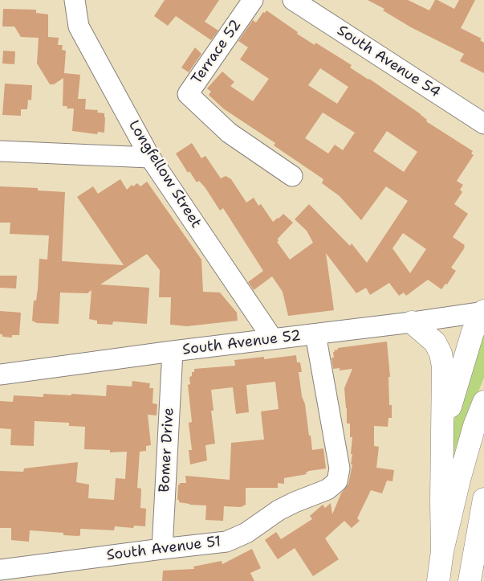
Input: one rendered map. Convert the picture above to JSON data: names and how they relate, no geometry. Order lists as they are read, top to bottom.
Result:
{
  "streets": {
    "street": [
      "Terrace 52",
      "South Avenue 54",
      "Longfellow Street",
      "South Avenue 52",
      "Bomer Drive",
      "South Avenue 51"
    ]
  },
  "crossings": [
    ["Longfellow Street", "South Avenue 52"],
    ["South Avenue 52", "Bomer Drive"],
    ["South Avenue 52", "South Avenue 51"],
    ["Bomer Drive", "South Avenue 51"]
  ]
}
